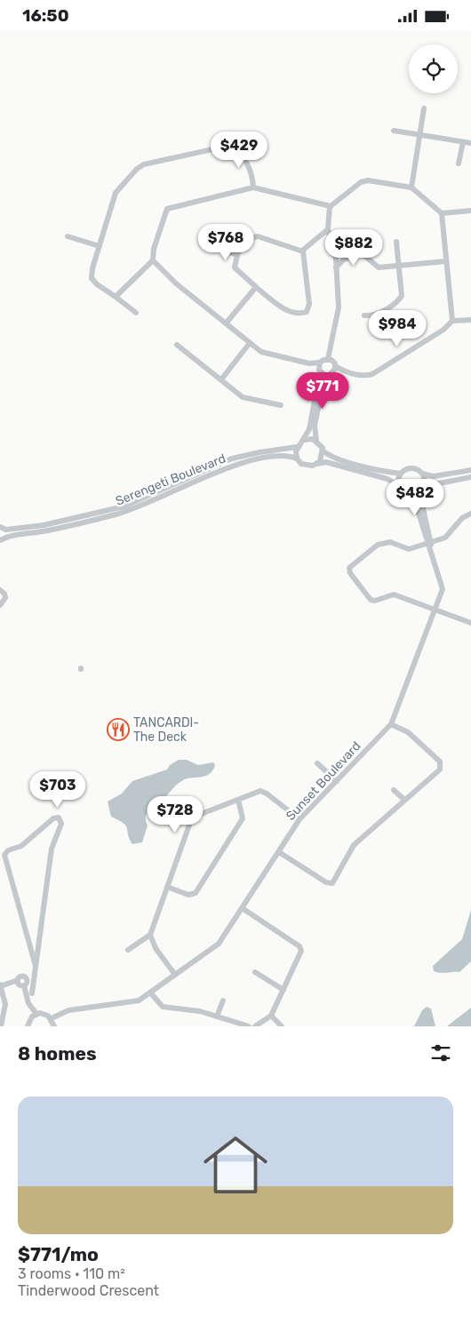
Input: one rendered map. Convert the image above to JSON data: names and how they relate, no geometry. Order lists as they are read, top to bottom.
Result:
{
  "streets": {
    "street": ["Serengeti Boulevard", "Sunset Boulevard"]
  },
  "places": {
    "restaurant": ["TANCARDI- The Deck"]
  },
  "page": {
    "status": "16:50",
    "price": [
      "$429",
      "$768",
      "$882",
      "$984",
      "$771",
      "$482",
      "$703",
      "$728"
    ],
    "heading": "8 homes",
    "list": [
      {
        "name": "$771/mo",
        "note": "3 rooms · 110 m² · Tinderwood Crescent"
      }
    ]
  }
}
